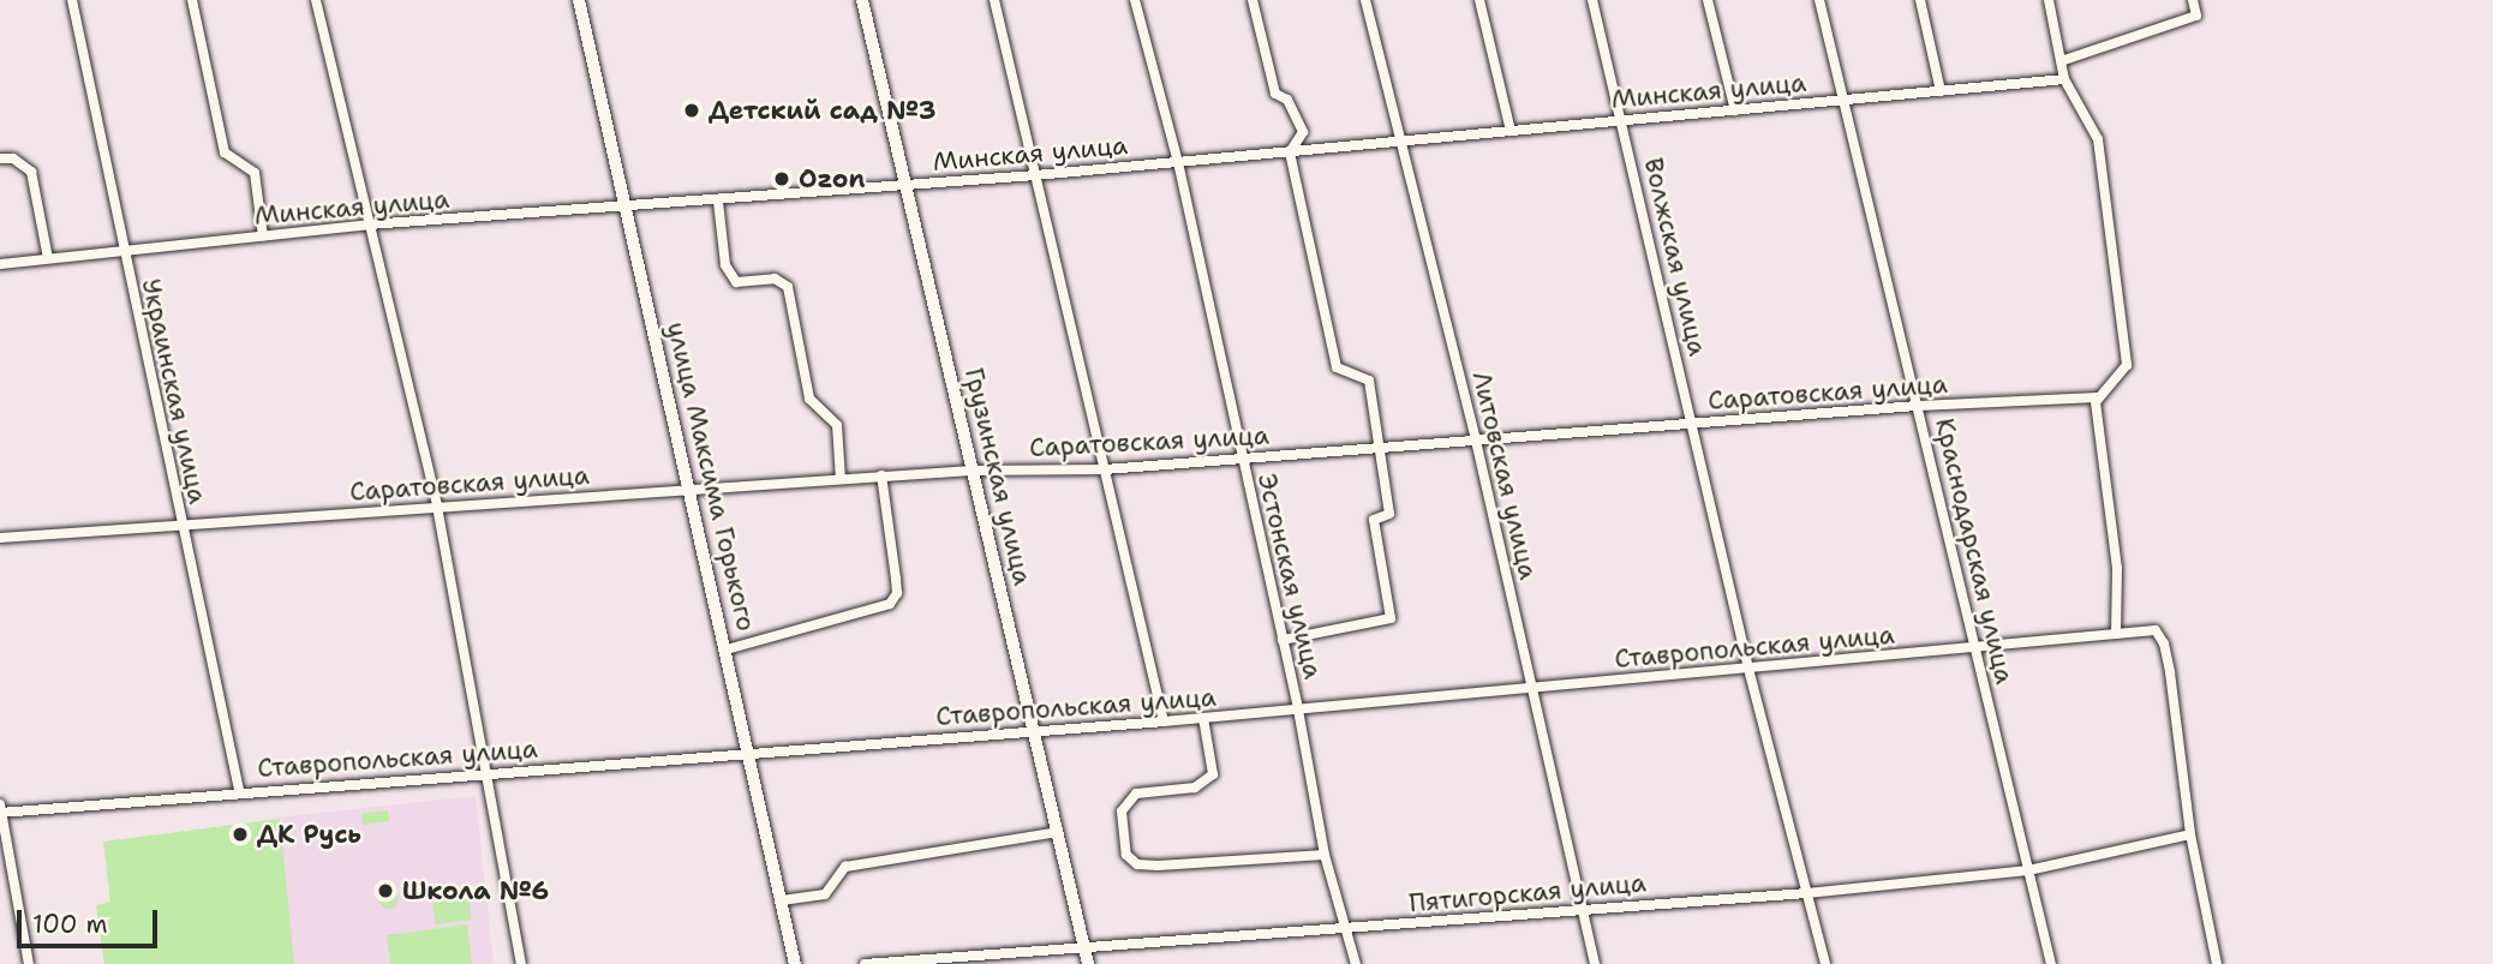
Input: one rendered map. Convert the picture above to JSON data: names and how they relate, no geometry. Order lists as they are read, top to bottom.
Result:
{
  "streets": {
    "main road": ["улица Максима Горького", "Грузинская улица"],
    "street": [
      "Минская улица",
      "Волжская улица",
      "Украинская улица",
      "Саратовская улица",
      "Литовская улица",
      "Краснодарская улица",
      "Эстонская улица",
      "Ставропольская улица",
      "Пятигорская улица"
    ]
  },
  "crossings": [
    ["Минская улица", "Волжская улица"],
    ["Минская улица", "Украинская улица"],
    ["Минская улица", "Литовская улица"],
    ["Минская улица", "улица Максима Горького"],
    ["Минская улица", "Грузинская улица"],
    ["Минская улица", "Краснодарская улица"],
    ["Минская улица", "Эстонская улица"],
    ["Волжская улица", "Саратовская улица"],
    ["Волжская улица", "Ставропольская улица"],
    ["Волжская улица", "Пятигорская улица"],
    ["Украинская улица", "Саратовская улица"],
    ["Украинская улица", "Ставропольская улица"],
    ["Саратовская улица", "Литовская улица"],
    ["Саратовская улица", "улица Максима Горького"],
    ["Саратовская улица", "Грузинская улица"],
    ["Саратовская улица", "Краснодарская улица"],
    ["Саратовская улица", "Эстонская улица"],
    ["Литовская улица", "Ставропольская улица"],
    ["Литовская улица", "Пятигорская улица"],
    ["улица Максима Горького", "Ставропольская улица"],
    ["Грузинская улица", "Ставропольская улица"],
    ["Грузинская улица", "Пятигорская улица"],
    ["Краснодарская улица", "Ставропольская улица"],
    ["Краснодарская улица", "Пятигорская улица"],
    ["Эстонская улица", "Ставропольская улица"],
    ["Эстонская улица", "Пятигорская улица"],
    ["Ставропольская улица", "Пятигорская улица"]
  ],
  "places": [
    "Детский сад №3",
    "Ozon",
    "ДК Русь",
    "Школа №6"
  ],
  "scale_bar": "100 m"
}
